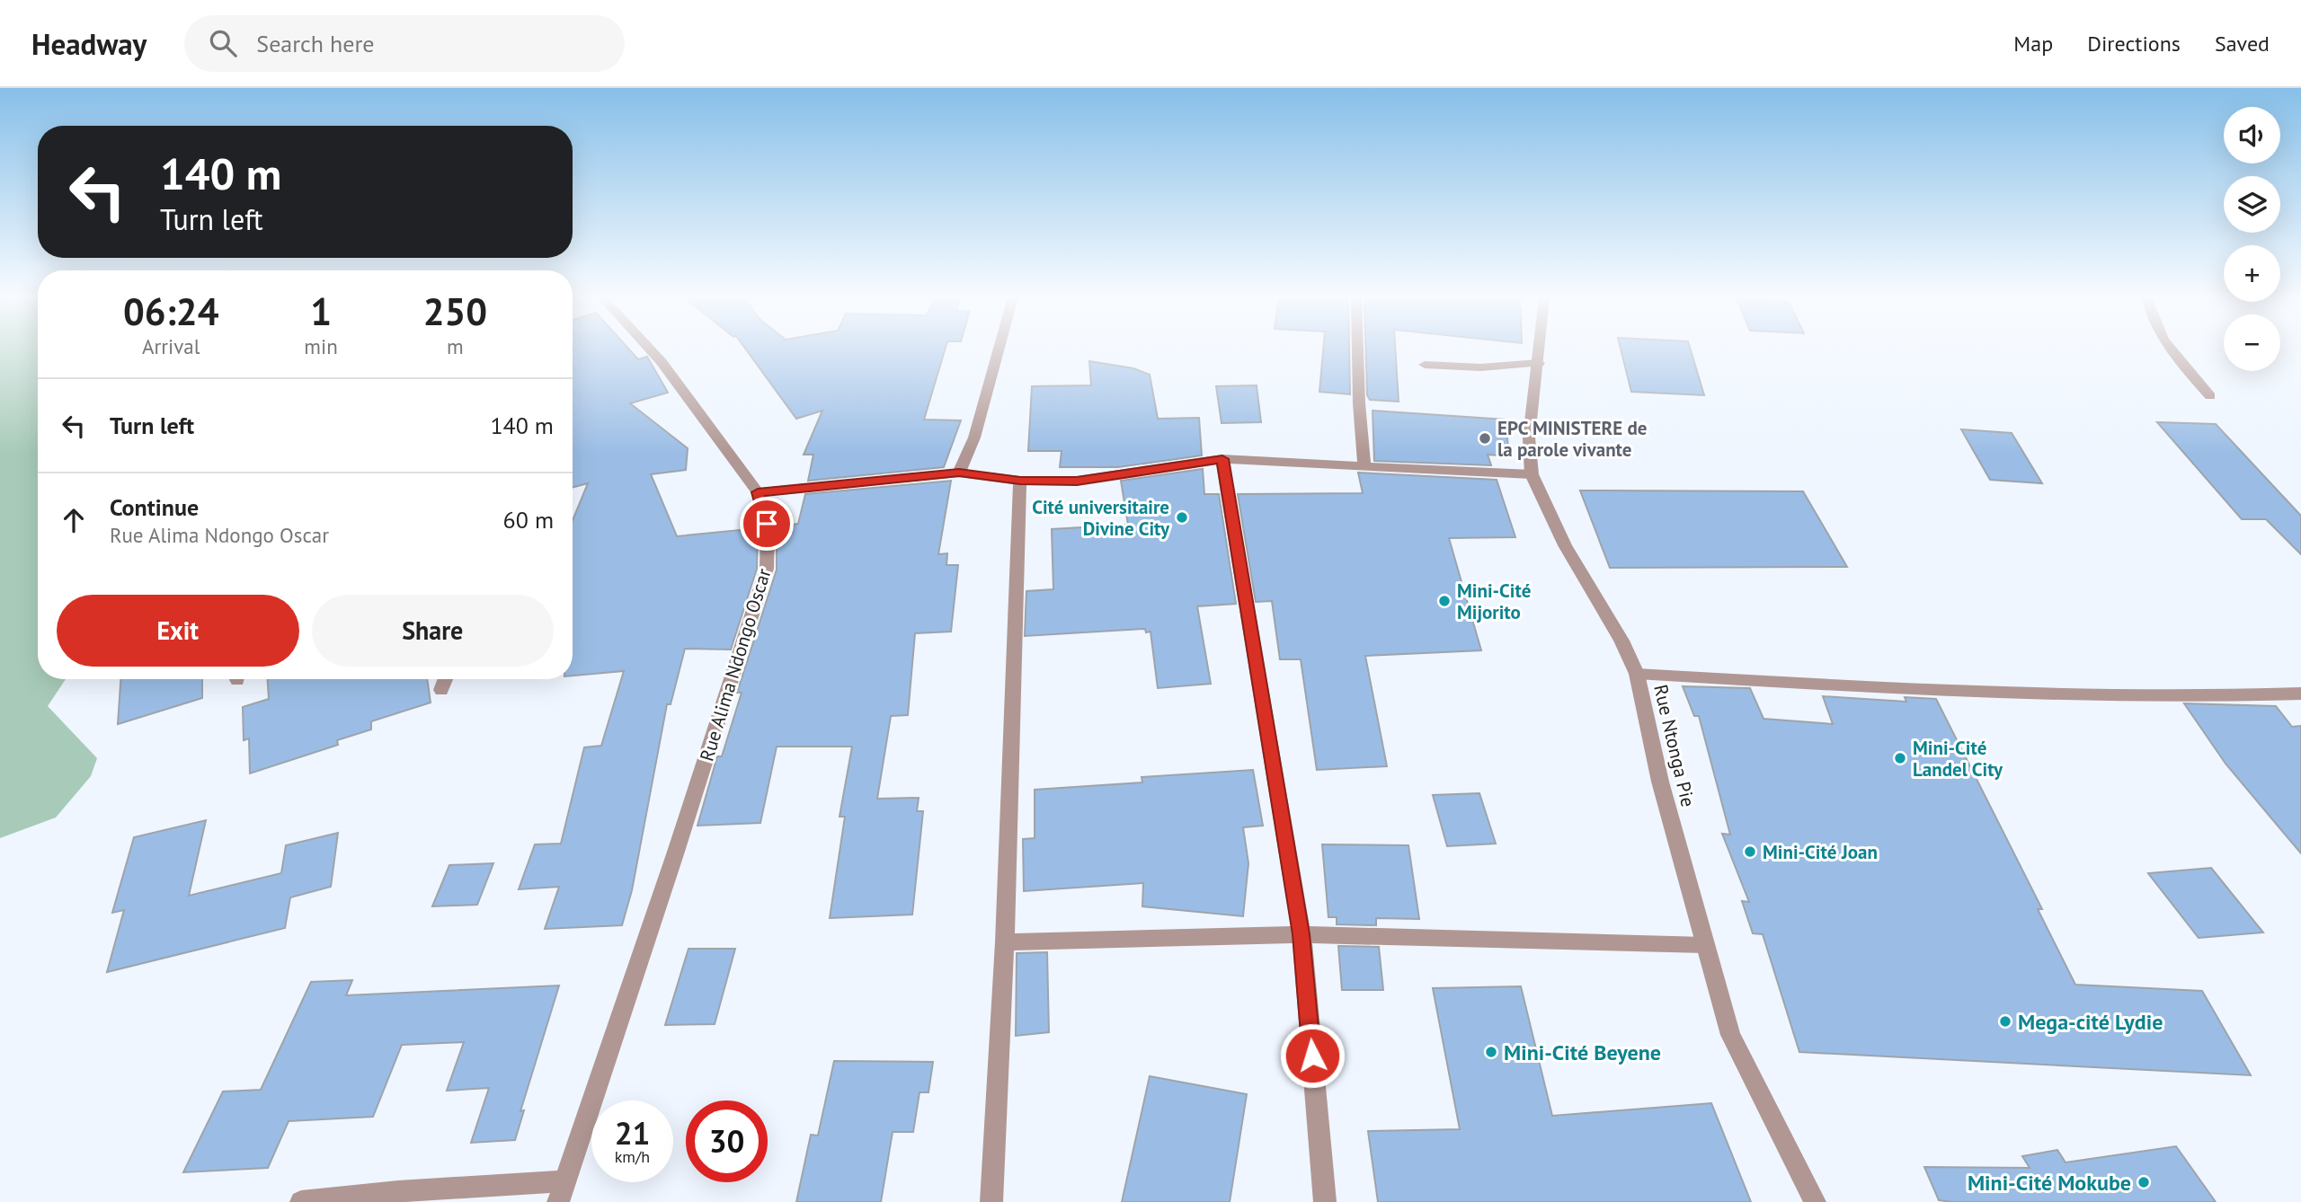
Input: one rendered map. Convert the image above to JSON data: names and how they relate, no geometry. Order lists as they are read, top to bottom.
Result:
{
  "streets": {
    "street": ["Rue Alima Ndongo Oscar", "Rue Ntonga Pie"]
  },
  "places": [
    "EPC MINISTERE de la parole vivante",
    "Cité universitaire Divine City",
    "Mini-Cité Mijorito",
    "Mini-Cité Landel City",
    "Mini-Cité Joan",
    "Mega-cité Lydie",
    "Mini-Cité Beyene",
    "Mini-Cité Mokube"
  ],
  "page": {
    "header": "Headway",
    "search": "Search here",
    "nav": ["Map", "Directions", "Saved"],
    "map_buttons": ["+", "−"],
    "turn": ["140 m", "Turn left"],
    "eta": [
      "06:24",
      "Arrival",
      "1",
      "min",
      "250",
      "m"
    ],
    "list": [
      {
        "name": "Turn left",
        "value": "140 m"
      },
      {
        "name": "Continue",
        "note": "Rue Alima Ndongo Oscar",
        "value": "60 m"
      }
    ],
    "buttons": ["Exit", "Share"],
    "speed": "21 km/h",
    "limit": "30"
  }
}
